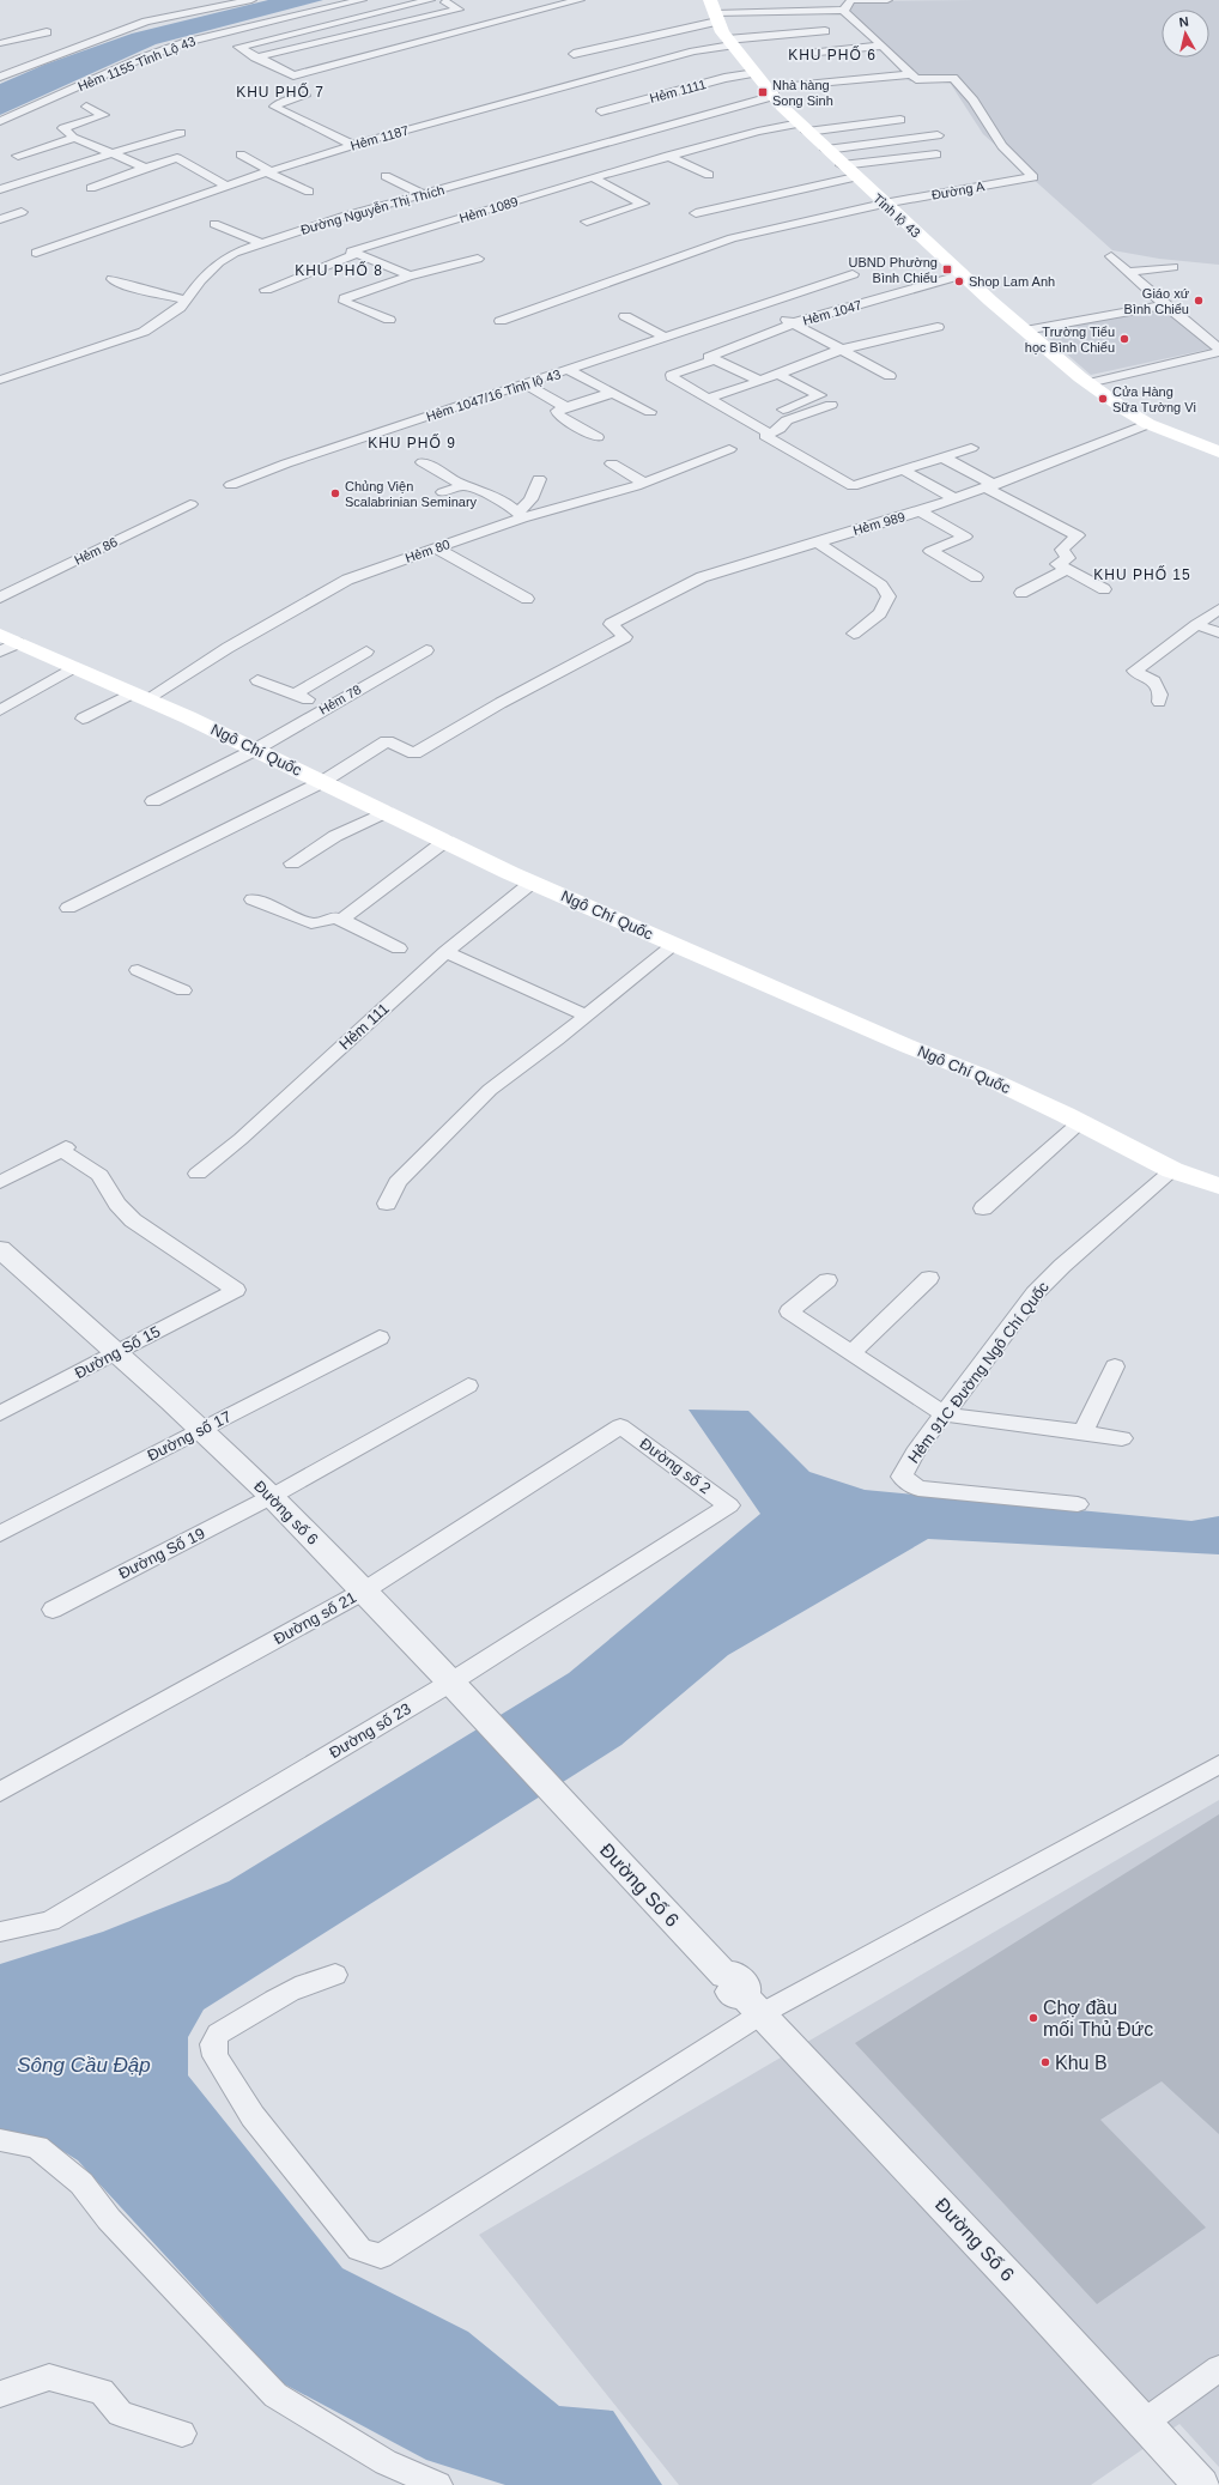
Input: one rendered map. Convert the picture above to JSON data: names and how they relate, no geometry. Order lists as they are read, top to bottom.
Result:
{
  "streets": {
    "main road": ["Tỉnh lộ 43", "Ngô Chí Quốc"],
    "street": [
      "Hẻm 1155 Tỉnh Lộ 43",
      "Hẻm 1111",
      "Hẻm 1187",
      "Đường A",
      "Đường Nguyễn Thị Thích",
      "Hẻm 1089",
      "Hẻm 1047",
      "Hẻm 1047/16 Tỉnh lộ 43",
      "Hẻm 989",
      "Hẻm 86",
      "Hẻm 80",
      "Hẻm 78",
      "Hẻm 111",
      "Đường Số 15",
      "Hẻm 91C Đường Ngô Chí Quốc",
      "Đường số 17",
      "Đường số 2",
      "Đường số 6",
      "Đường Số 19",
      "Đường số 21",
      "Đường số 23",
      "Đường Số 6"
    ]
  },
  "crossings": [
    ["Hẻm 1111", "Tỉnh lộ 43"],
    ["Hẻm 1187", "Tỉnh lộ 43"],
    ["Đường A", "Đường Nguyễn Thị Thích"],
    ["Đường A", "Tỉnh lộ 43"],
    ["Đường Nguyễn Thị Thích", "Tỉnh lộ 43"],
    ["Hẻm 1089", "Tỉnh lộ 43"],
    ["Tỉnh lộ 43", "Hẻm 1047"],
    ["Tỉnh lộ 43", "Hẻm 989"],
    ["Hẻm 989", "Ngô Chí Quốc"],
    ["Hẻm 80", "Ngô Chí Quốc"],
    ["Hẻm 78", "Ngô Chí Quốc"],
    ["Ngô Chí Quốc", "Hẻm 111"],
    ["Ngô Chí Quốc", "Hẻm 91C Đường Ngô Chí Quốc"],
    ["Đường Số 15", "Đường số 6"],
    ["Đường số 17", "Đường số 6"],
    ["Đường số 2", "Đường số 21"],
    ["Đường số 2", "Đường số 23"],
    ["Đường số 6", "Đường Số 19"],
    ["Đường số 6", "Đường số 21"],
    ["Đường số 6", "Đường số 23"],
    ["Đường số 6", "Đường Số 6"]
  ],
  "districts": [
    "KHU PHỐ 6",
    "KHU PHỐ 7",
    "KHU PHỐ 8",
    "KHU PHỐ 9",
    "KHU PHỐ 15"
  ],
  "water": ["Sông Cầu Đập"],
  "places": {
    "transit": ["Nhà hàng Song Sinh", "UBND Phường Bình Chiểu"],
    "other": [
      "Shop Lam Anh",
      "Giáo xứ Bình Chiểu",
      "Trường Tiểu học Bình Chiểu",
      "Cửa Hàng Sữa Tường Vi",
      "Chủng Viện Scalabrinian Seminary",
      "Chợ đầu mối Thủ Đức",
      "Khu B"
    ]
  },
  "north": "top"
}
